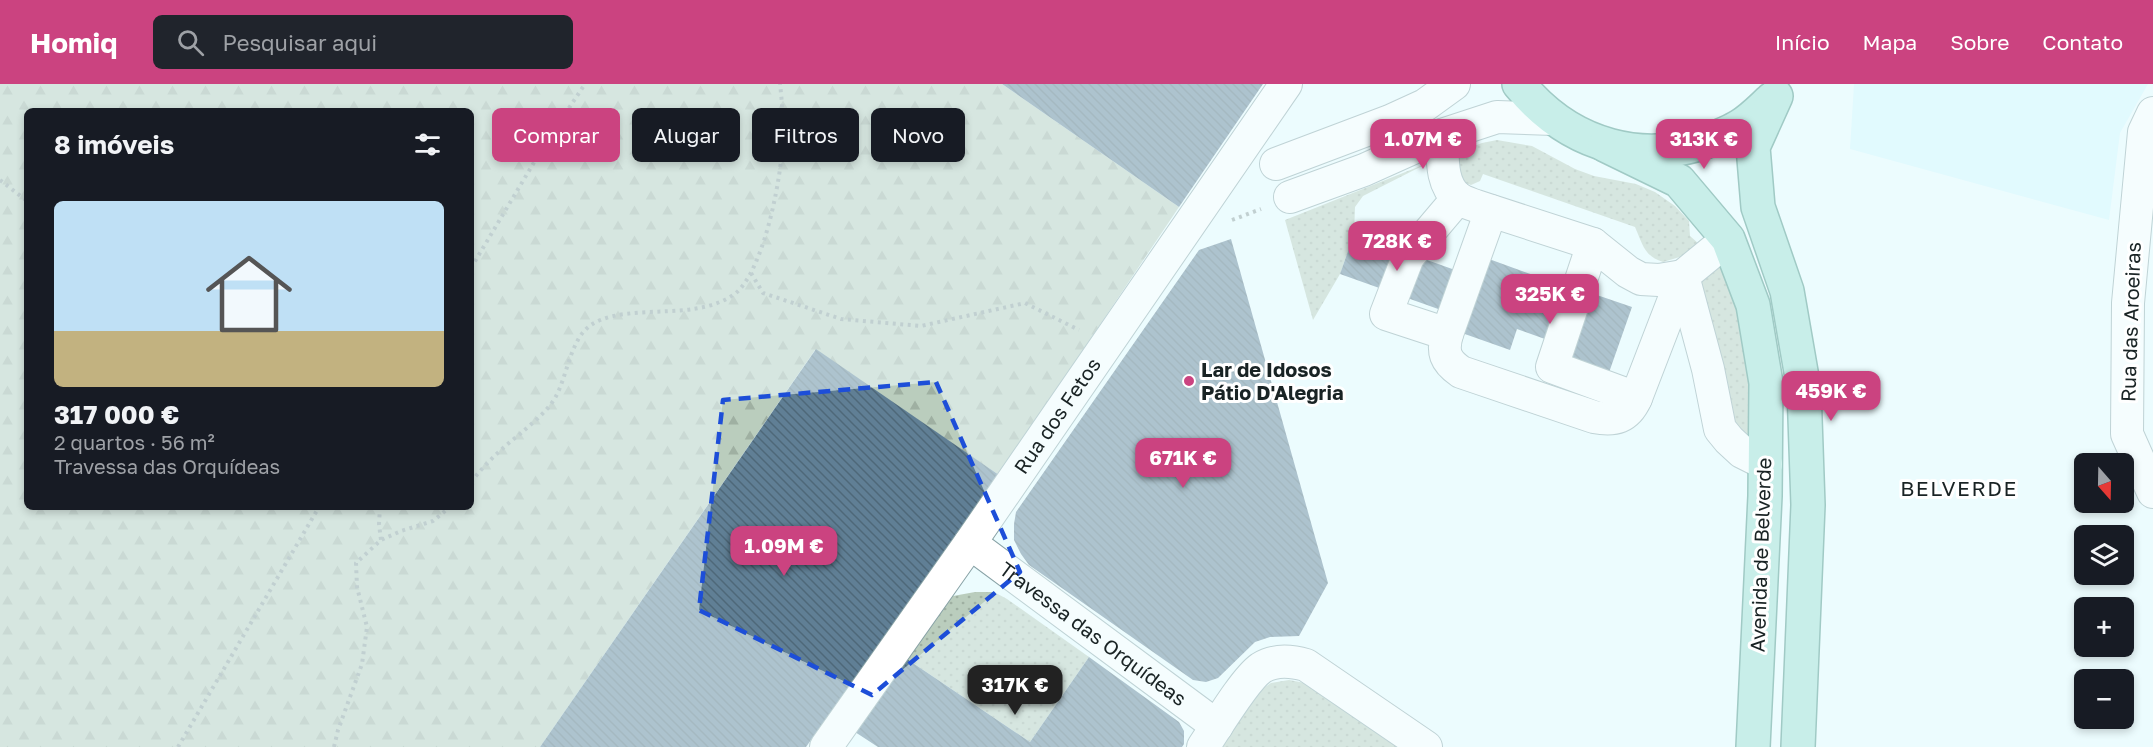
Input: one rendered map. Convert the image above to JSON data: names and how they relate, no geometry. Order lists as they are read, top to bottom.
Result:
{
  "streets": {
    "main road": ["Avenida de Belverde"],
    "street": ["Rua das Aroeiras", "Rua dos Fetos", "Travessa das Orquídeas"]
  },
  "crossings": [
    ["Rua dos Fetos", "Travessa das Orquídeas"]
  ],
  "districts": ["BELVERDE"],
  "places": ["Lar de Idosos Pátio D'Alegria"],
  "north": "bottom",
  "page": {
    "header": "Homiq",
    "search": "Pesquisar aqui",
    "nav": [
      "Início",
      "Mapa",
      "Sobre",
      "Contato"
    ],
    "chip": [
      "Comprar",
      "Alugar",
      "Filtros",
      "Novo"
    ],
    "heading": "8 imóveis",
    "price": [
      "1.07M €",
      "313K €",
      "728K €",
      "325K €",
      "459K €",
      "671K €",
      "1.09M €",
      "317K €"
    ],
    "list": [
      {
        "name": "317 000 €",
        "note": "2 quartos · 56 m² · Travessa das Orquídeas"
      }
    ],
    "map_buttons": ["+", "−"]
  }
}
